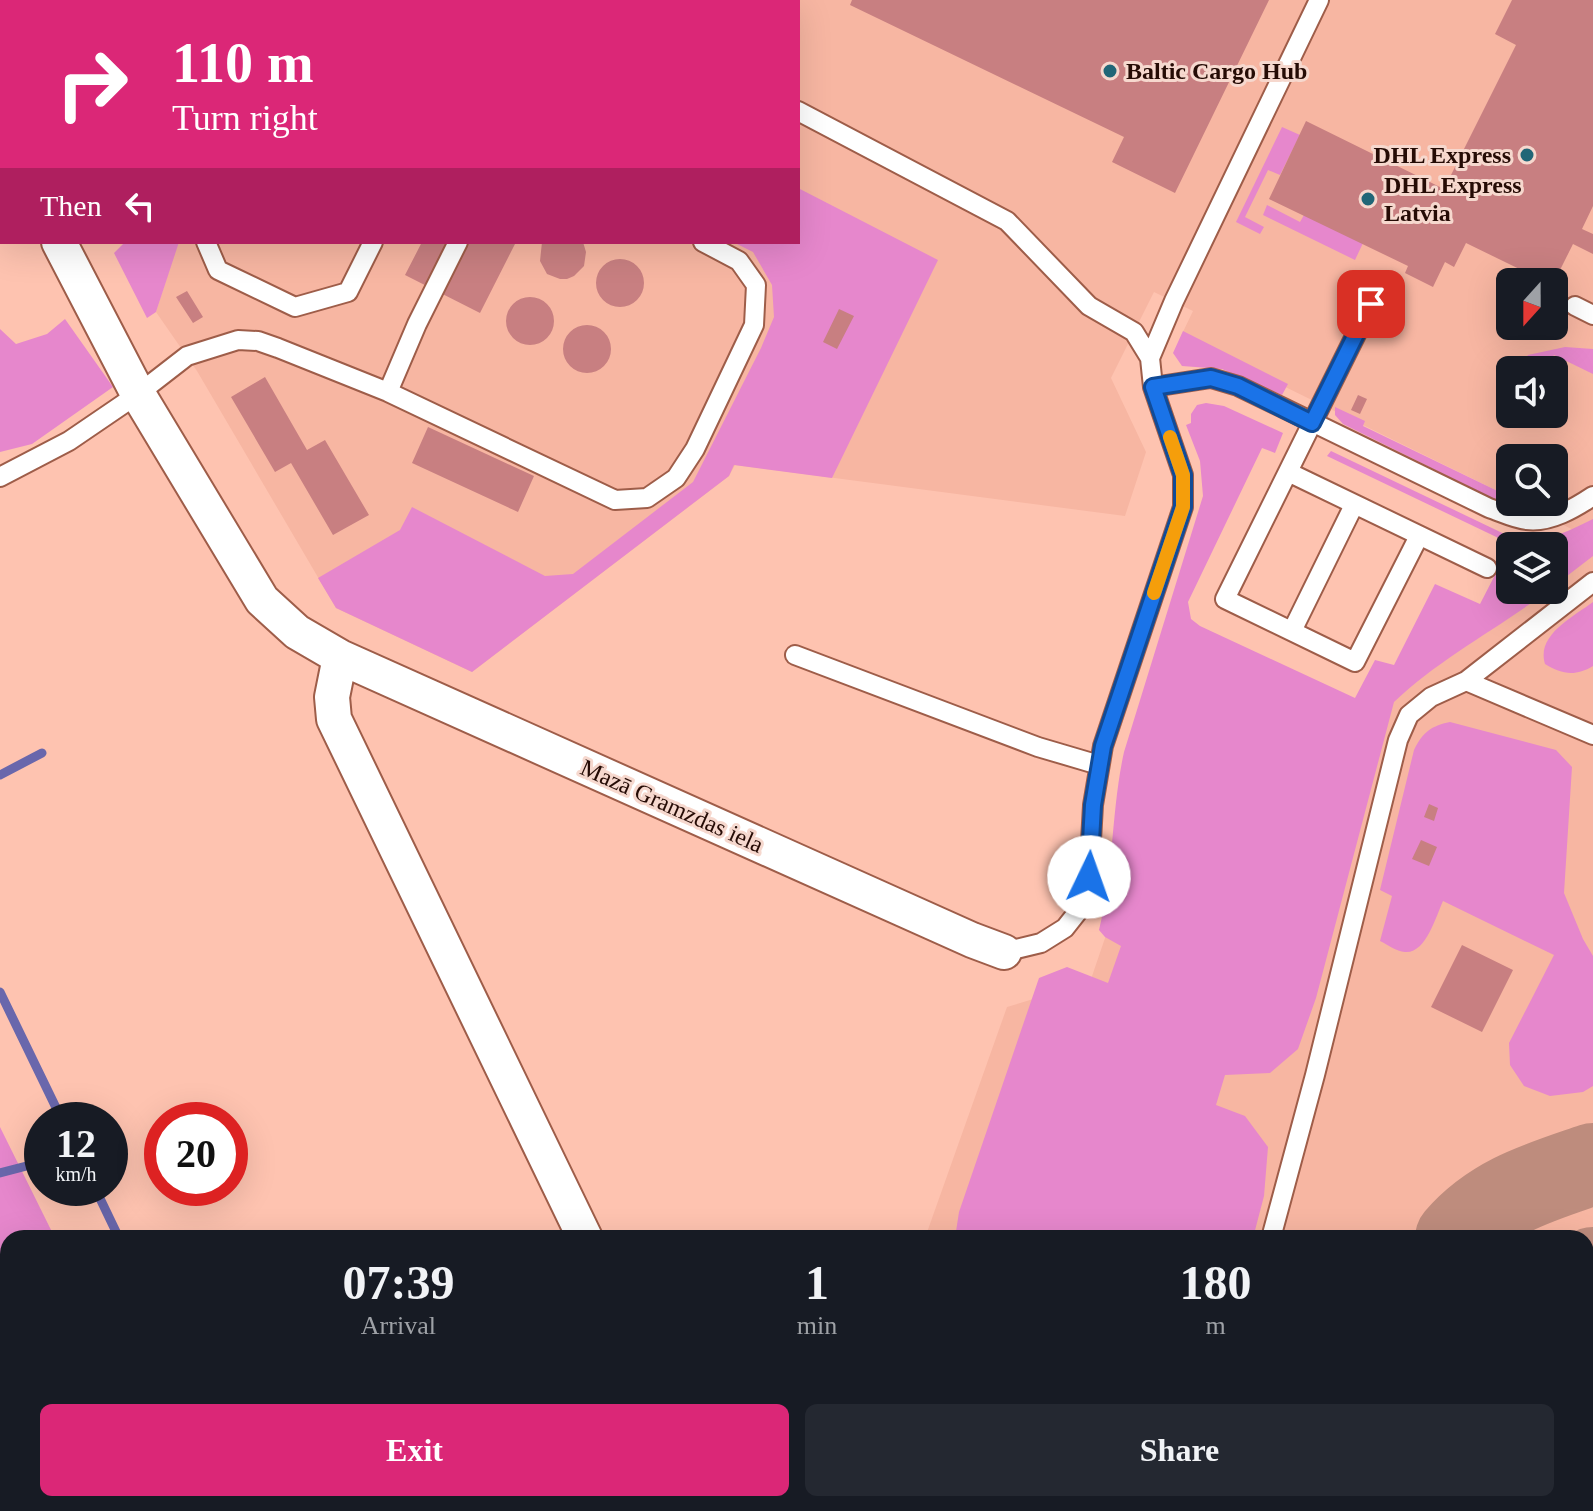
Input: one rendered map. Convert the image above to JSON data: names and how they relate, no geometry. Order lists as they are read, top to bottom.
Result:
{
  "streets": {
    "street": ["Mazā Gramzdas iela"]
  },
  "places": ["Baltic Cargo Hub", "DHL Express", "DHL Express Latvia"],
  "north": "bottom",
  "page": {
    "turn": ["110 m", "Turn right"],
    "then": "Then",
    "speed": "12 km/h",
    "limit": "20",
    "eta": [
      "07:39",
      "Arrival",
      "1",
      "min",
      "180",
      "m"
    ],
    "buttons": ["Exit", "Share"]
  }
}
